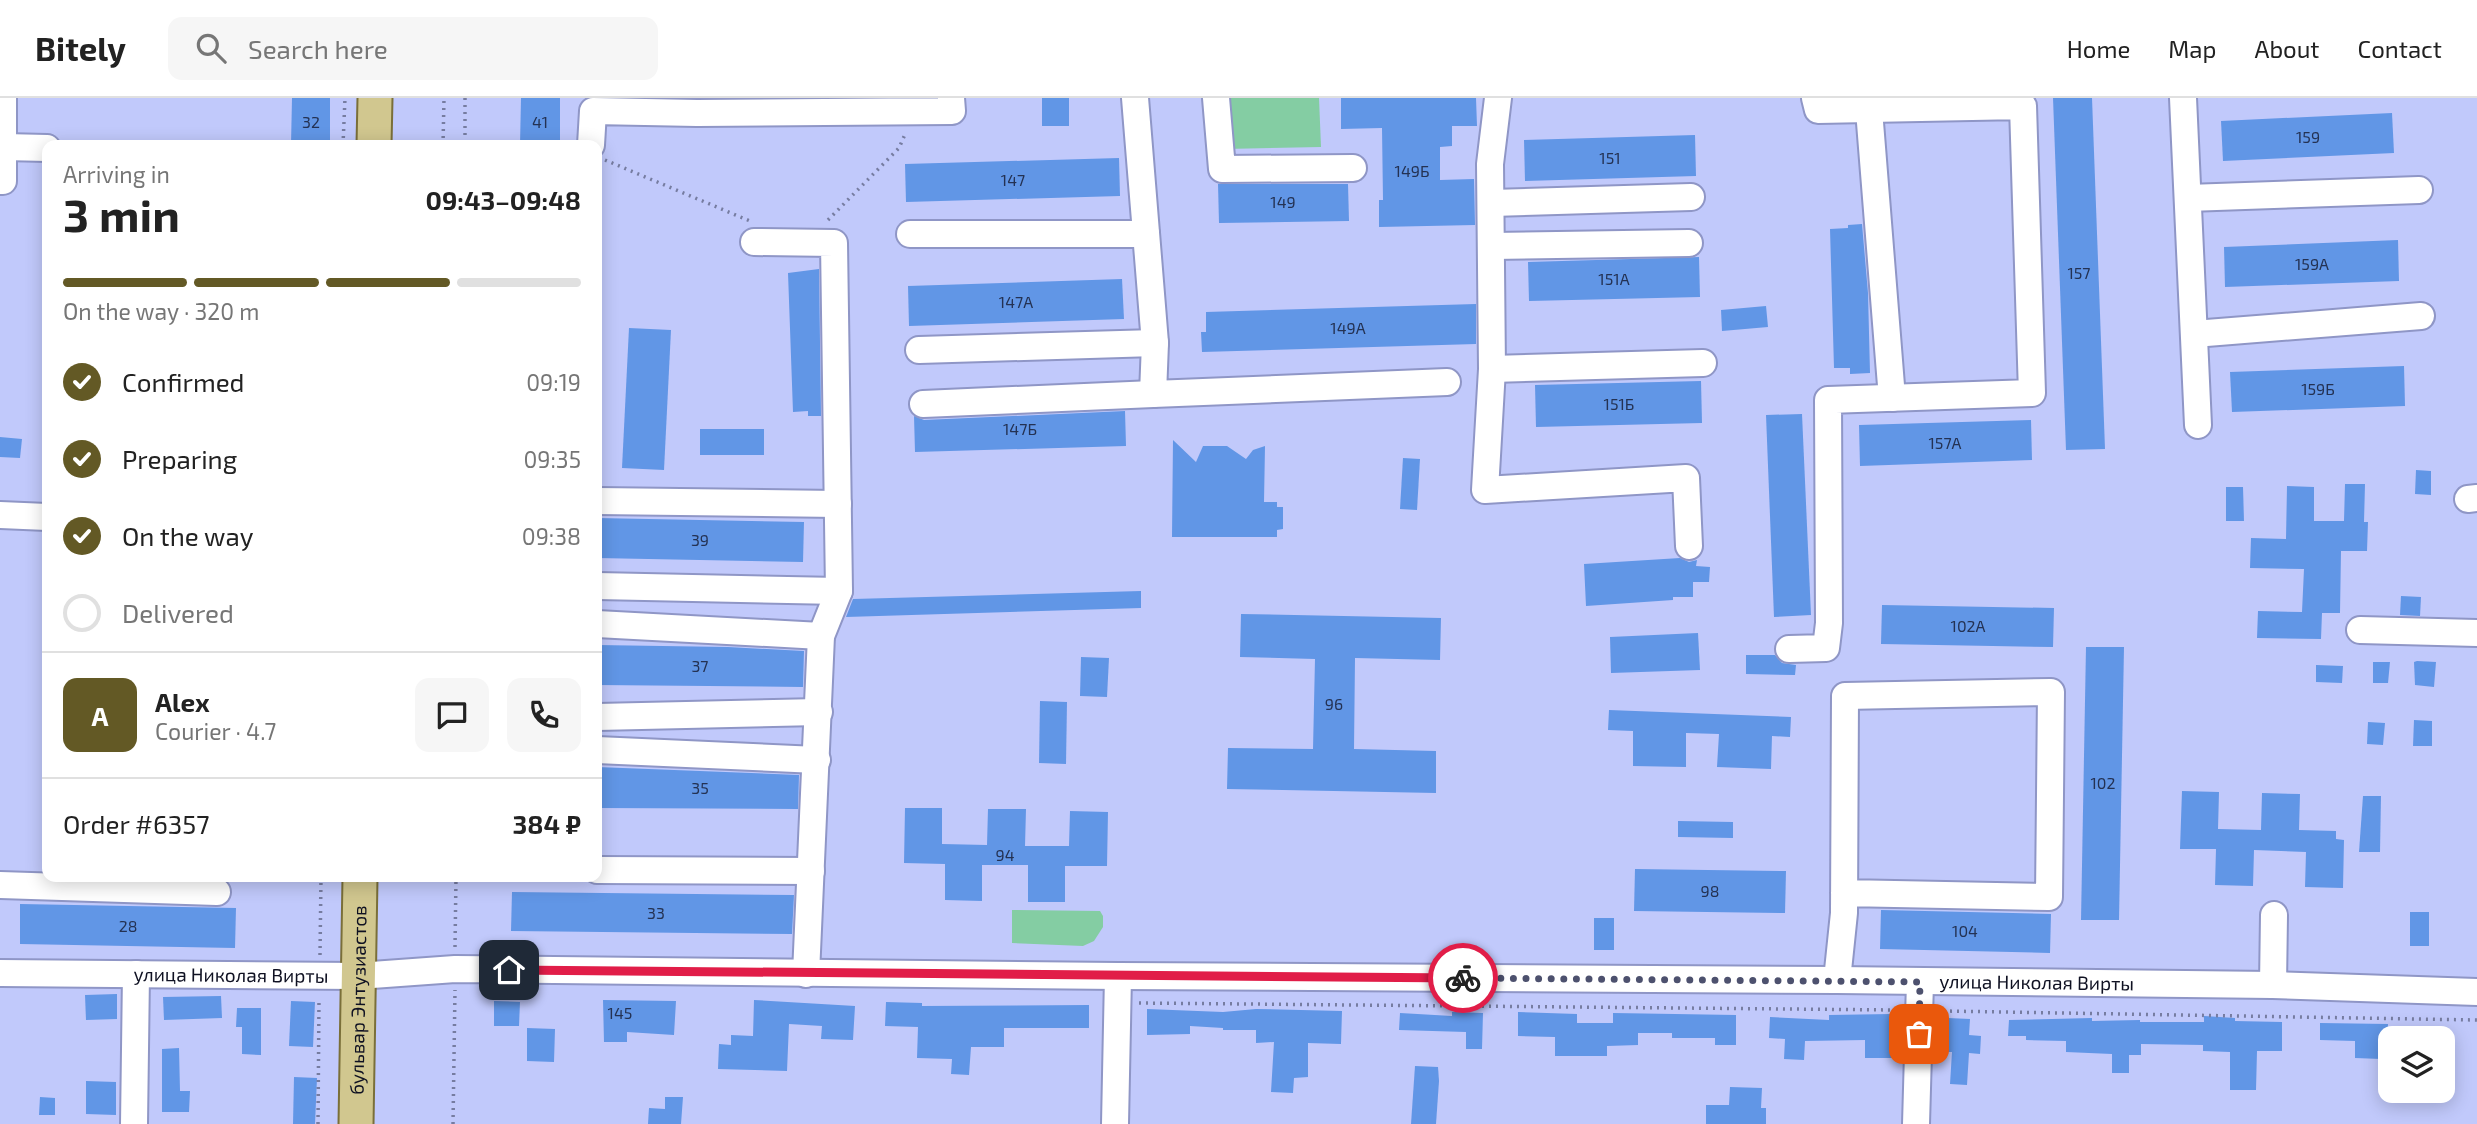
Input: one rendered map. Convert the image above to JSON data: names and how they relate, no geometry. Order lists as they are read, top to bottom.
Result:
{
  "streets": {
    "main road": ["бульвар Энтузиастов"],
    "street": ["улица Николая Вирты"]
  },
  "crossings": [
    ["улица Николая Вирты", "бульвар Энтузиастов"]
  ],
  "house_numbers": [
    "32",
    "41",
    "159",
    "151",
    "149Б",
    "147",
    "149",
    "159А",
    "157",
    "151А",
    "147А",
    "149А",
    "159Б",
    "151Б",
    "147Б",
    "157А",
    "39",
    "102А",
    "37",
    "96",
    "102",
    "35",
    "94",
    "98",
    "33",
    "28",
    "104",
    "145"
  ],
  "page": {
    "header": "Bitely",
    "search": "Search here",
    "nav": [
      "Home",
      "Map",
      "About",
      "Contact"
    ],
    "heading": ["3 min", "Arriving in", "09:43–09:48"],
    "panel": [
      "Alex",
      "Courier · 4.7",
      "Order #6357",
      "384 ₽"
    ],
    "bar": "On the way · 320 m",
    "list": [
      ["Confirmed", "09:19"],
      ["Preparing", "09:35"],
      ["On the way", "09:38"],
      "Delivered"
    ],
    "round": "A"
  }
}
